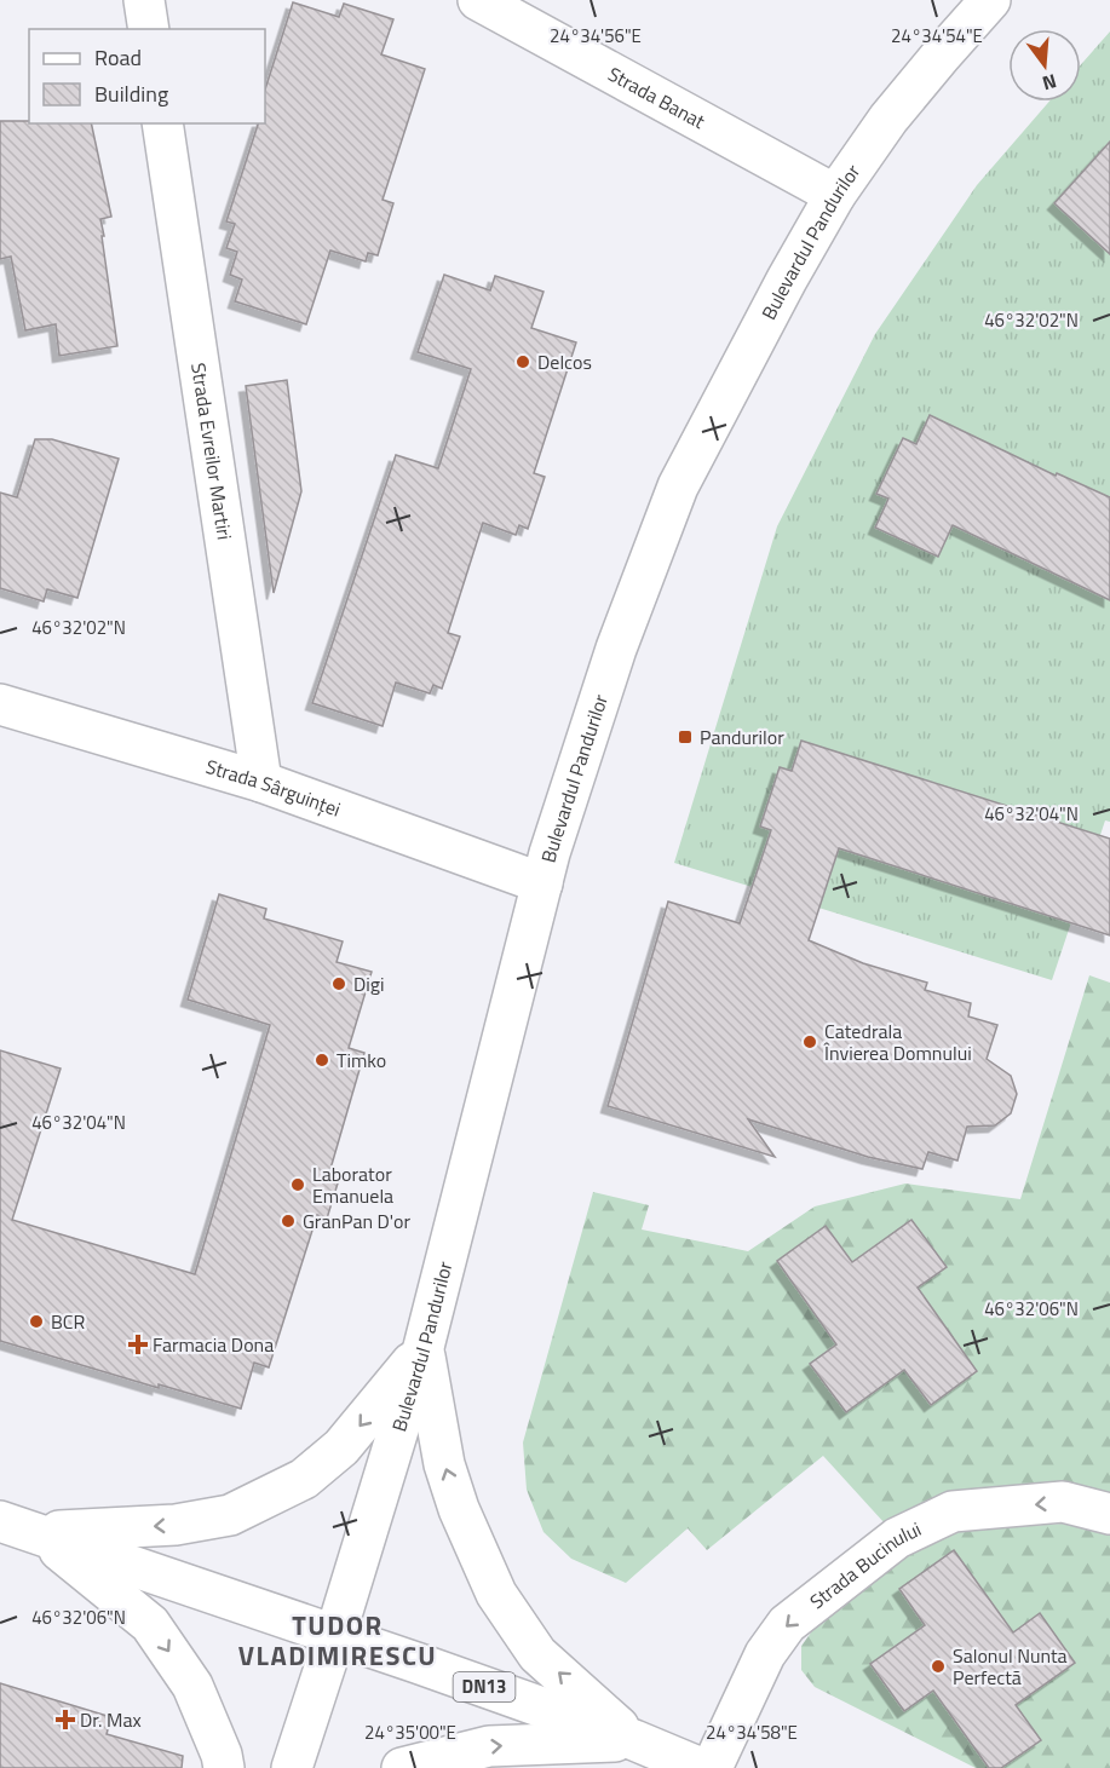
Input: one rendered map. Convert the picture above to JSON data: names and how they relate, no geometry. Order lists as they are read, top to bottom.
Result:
{
  "streets": {
    "main road": [
      "Strada Banat",
      "Bulevardul Pandurilor",
      "Strada Evreilor Martiri",
      "Strada Sârguinței",
      "Strada Bucinului",
      "DN13"
    ]
  },
  "crossings": [
    ["Strada Banat", "Bulevardul Pandurilor"],
    ["Bulevardul Pandurilor", "Strada Sârguinței"],
    ["Bulevardul Pandurilor", "DN13"],
    ["Strada Evreilor Martiri", "Strada Sârguinței"]
  ],
  "one_way": ["Strada Bucinului"],
  "districts": ["TUDOR VLADIMIRESCU"],
  "places": {
    "other": [
      "Delcos",
      "Digi",
      "Catedrala Învierea Domnului",
      "Timko",
      "Laborator Emanuela",
      "GranPan D'or",
      "BCR",
      "Salonul Nunta Perfectă"
    ],
    "transit": ["Pandurilor"],
    "health": ["Farmacia Dona", "Dr. Max"]
  },
  "legend": ["Road", "Building"],
  "north": "bottom",
  "coordinates": [
    "24°34'56\"E",
    "24°34'54\"E",
    "46°32'02\"N",
    "46°32'04\"N",
    "46°32'06\"N",
    "24°35'00\"E",
    "24°34'58\"E"
  ]
}
